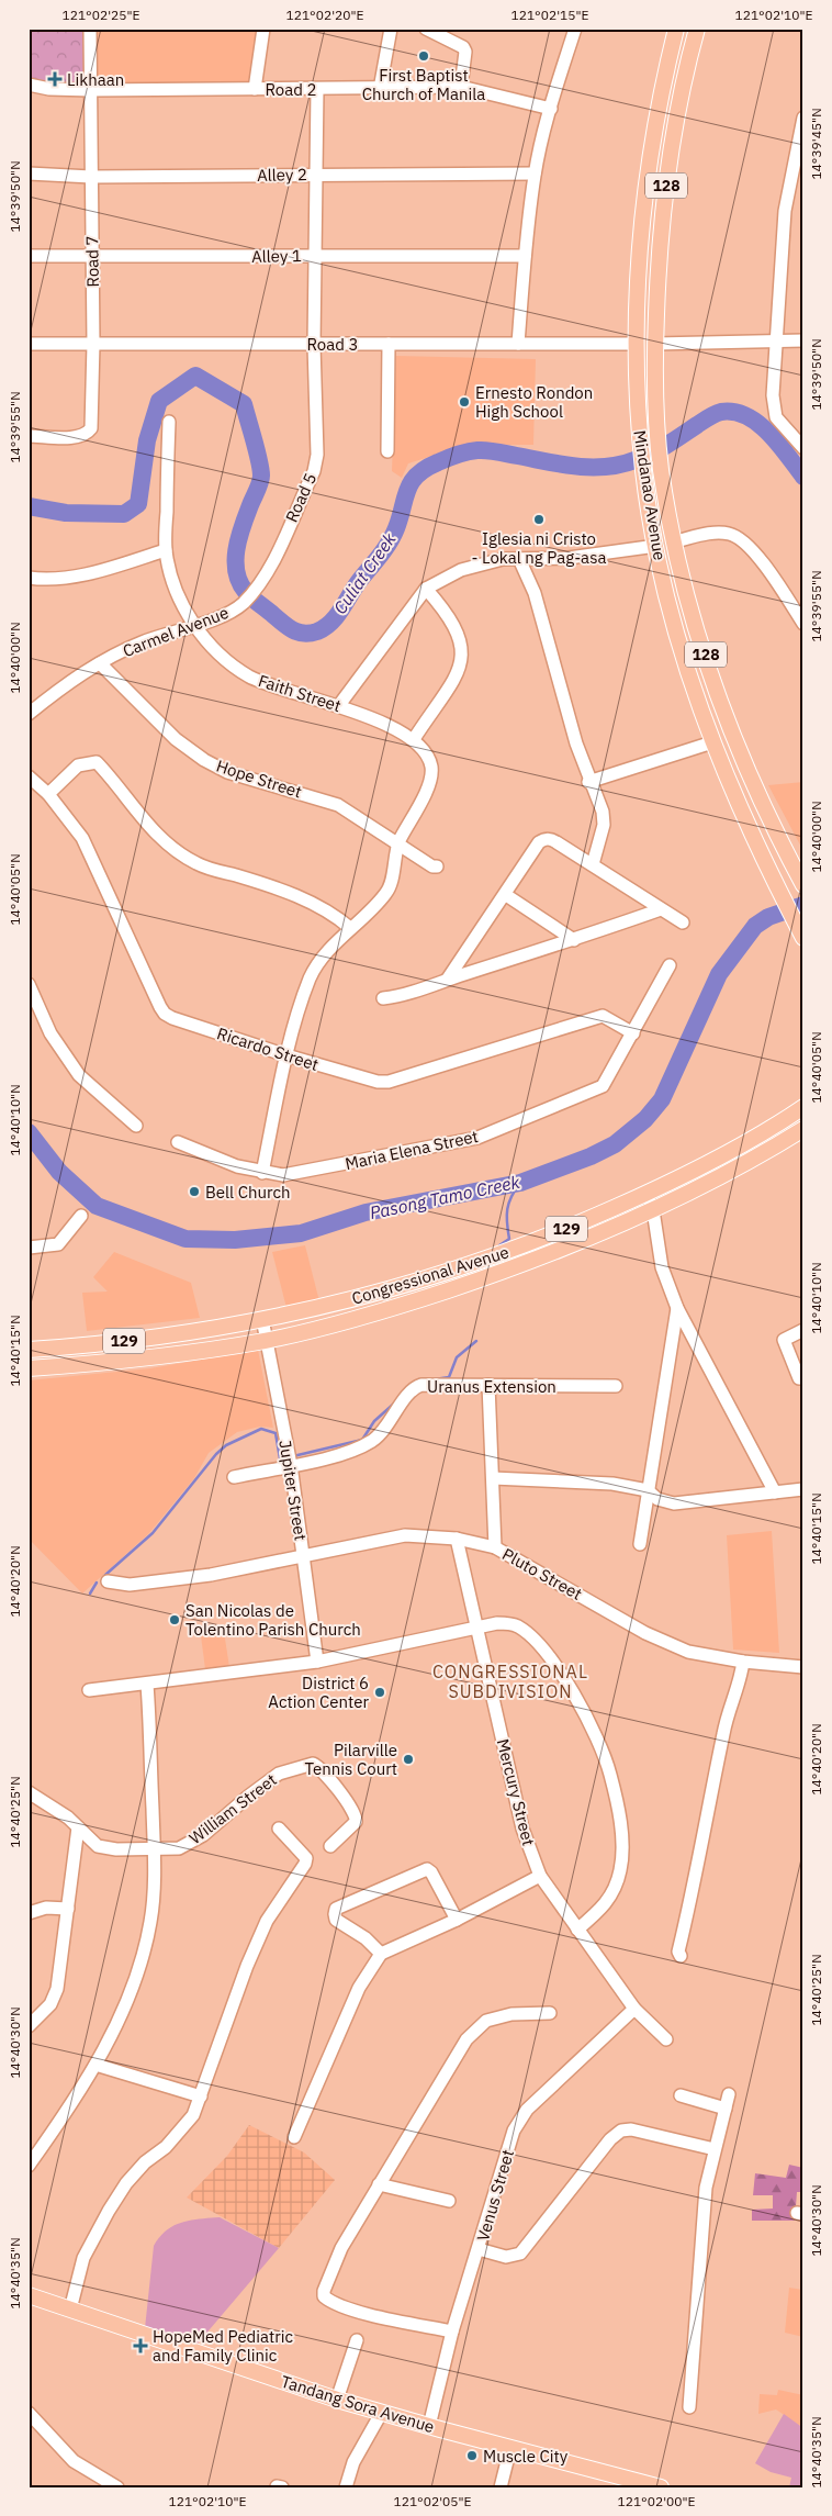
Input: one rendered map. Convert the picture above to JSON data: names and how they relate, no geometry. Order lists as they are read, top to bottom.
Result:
{
  "streets": {
    "main road": [
      "128",
      "Mindanao Avenue",
      "129",
      "Congressional Avenue",
      "Tandang Sora Avenue"
    ],
    "street": [
      "Road 2",
      "Alley 2",
      "Alley 1",
      "Road 7",
      "Road 3",
      "Road 5",
      "Carmel Avenue",
      "Faith Street",
      "Hope Street",
      "Ricardo Street",
      "Maria Elena Street",
      "Uranus Extension",
      "Jupiter Street",
      "Pluto Street",
      "Mercury Street",
      "William Street",
      "Venus Street"
    ]
  },
  "crossings": [
    ["Road 2", "Road 7"],
    ["Road 2", "Road 5"],
    ["Alley 2", "Road 7"],
    ["Alley 2", "Road 5"],
    ["Alley 1", "Road 7"],
    ["Alley 1", "Road 5"],
    ["Road 7", "Road 3"],
    ["Road 3", "Mindanao Avenue"],
    ["Road 3", "Road 5"],
    ["Road 5", "Carmel Avenue"],
    ["Carmel Avenue", "Faith Street"],
    ["Carmel Avenue", "Hope Street"],
    ["Ricardo Street", "Maria Elena Street"],
    ["Congressional Avenue", "Jupiter Street"],
    ["Uranus Extension", "Jupiter Street"],
    ["Jupiter Street", "Pluto Street"],
    ["Pluto Street", "Mercury Street"],
    ["Mercury Street", "Venus Street"],
    ["Venus Street", "Tandang Sora Avenue"]
  ],
  "districts": ["CONGRESSIONAL SUBDIVISION"],
  "water": ["Culiat Creek", "Pasong Tamo Creek"],
  "places": {
    "other": [
      "First Baptist Church of Manila",
      "Ernesto Rondon High School",
      "Iglesia ni Cristo - Lokal ng Pag-asa",
      "Bell Church",
      "San Nicolas de Tolentino Parish Church",
      "District 6 Action Center",
      "Pilarville Tennis Court",
      "Muscle City"
    ],
    "health": ["Likhaan", "HopeMed Pediatric and Family Clinic"]
  },
  "coordinates": [
    "121°02'25\"E",
    "121°02'20\"E",
    "121°02'15\"E",
    "121°02'10\"E",
    "14°39'45\"N",
    "14°39'50\"N",
    "14°39'55\"N",
    "14°40'00\"N",
    "14°40'05\"N",
    "14°40'10\"N",
    "14°40'15\"N",
    "14°40'20\"N",
    "14°40'25\"N",
    "14°40'30\"N",
    "14°40'35\"N",
    "121°02'05\"E",
    "121°02'00\"E"
  ]
}
